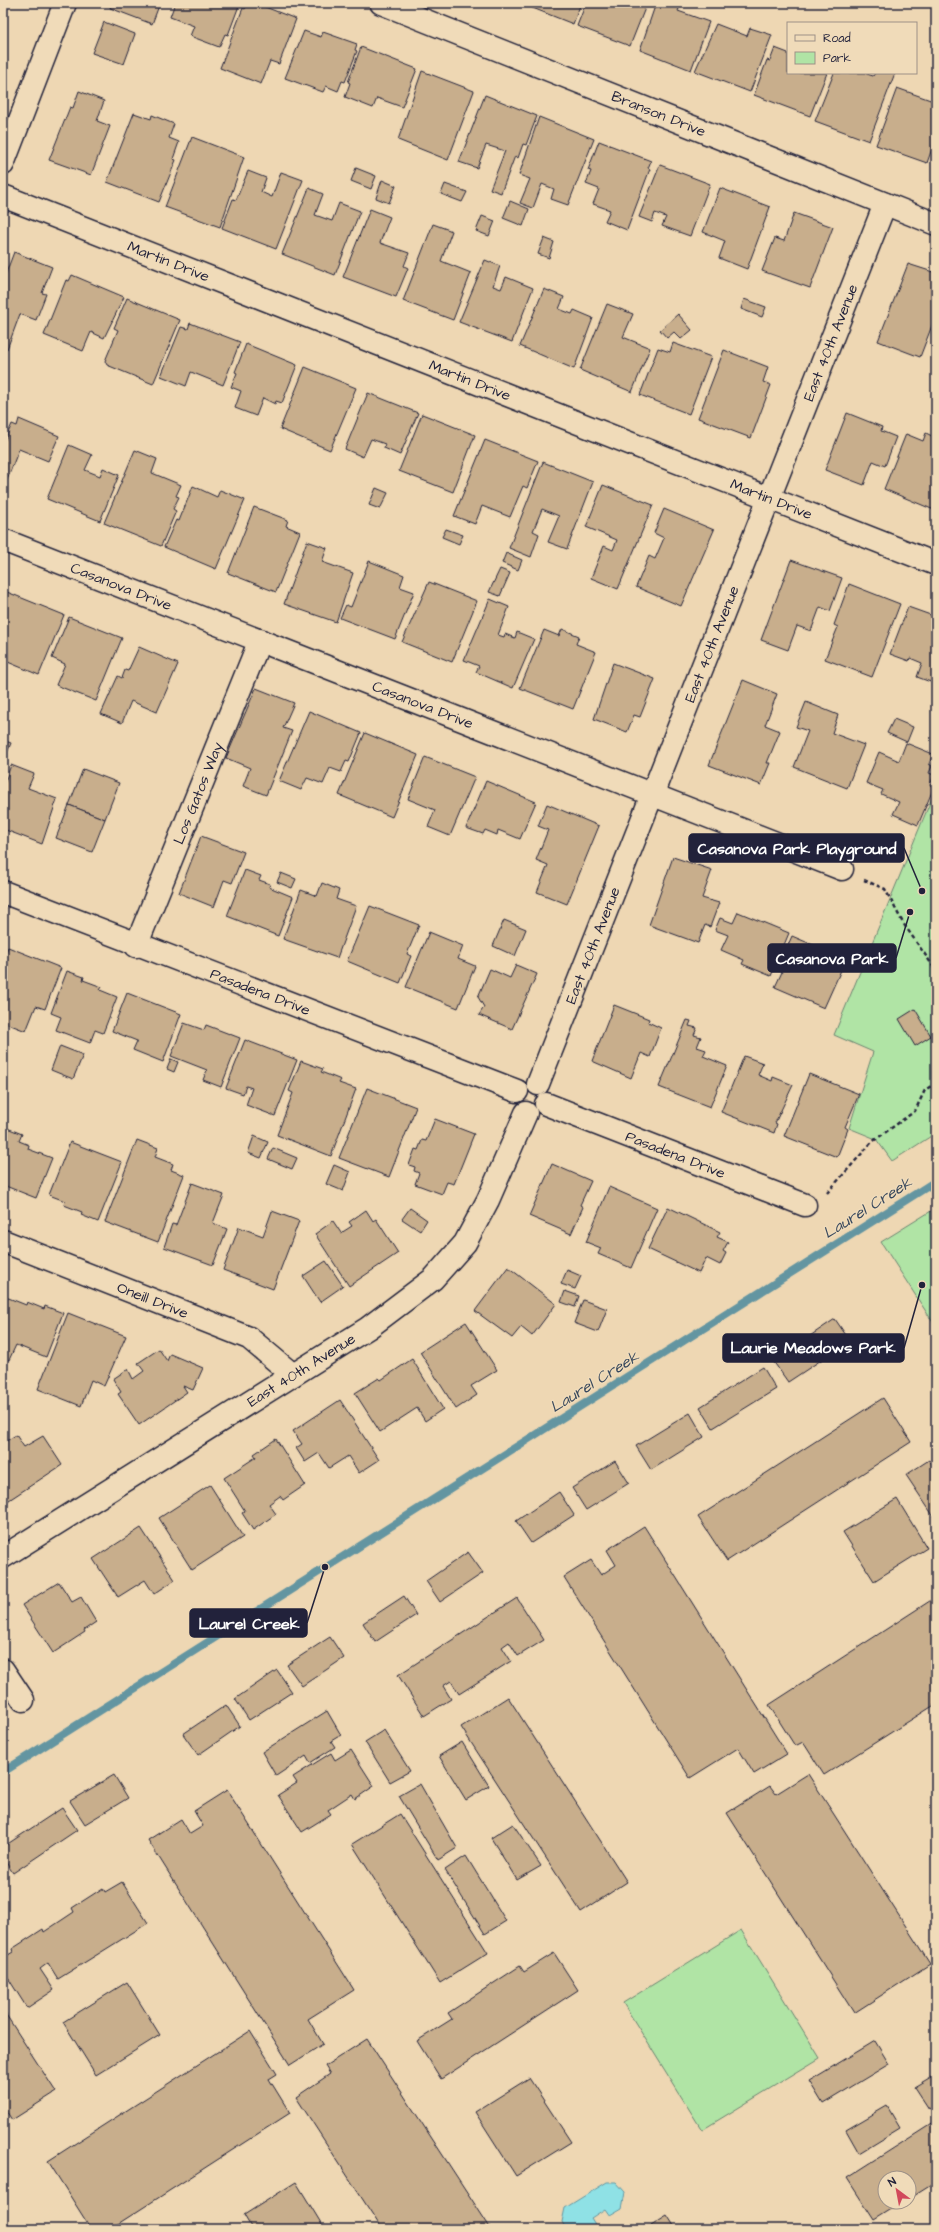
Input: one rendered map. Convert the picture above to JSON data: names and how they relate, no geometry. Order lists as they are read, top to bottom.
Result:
{
  "streets": {
    "street": [
      "Branson Drive",
      "Martin Drive",
      "East 40th Avenue",
      "Casanova Drive",
      "Los Gatos Way",
      "Pasadena Drive",
      "Oneill Drive"
    ]
  },
  "crossings": [
    ["Branson Drive", "East 40th Avenue"],
    ["Martin Drive", "East 40th Avenue"],
    ["East 40th Avenue", "Casanova Drive"],
    ["East 40th Avenue", "Pasadena Drive"],
    ["East 40th Avenue", "Oneill Drive"],
    ["Casanova Drive", "Los Gatos Way"],
    ["Los Gatos Way", "Pasadena Drive"]
  ],
  "water": ["Laurel Creek"],
  "places": [
    "Casanova Park Playground",
    "Casanova Park",
    "Laurie Meadows Park",
    "Laurel Creek"
  ],
  "legend": ["Road", "Park"],
  "north": "top left"
}
